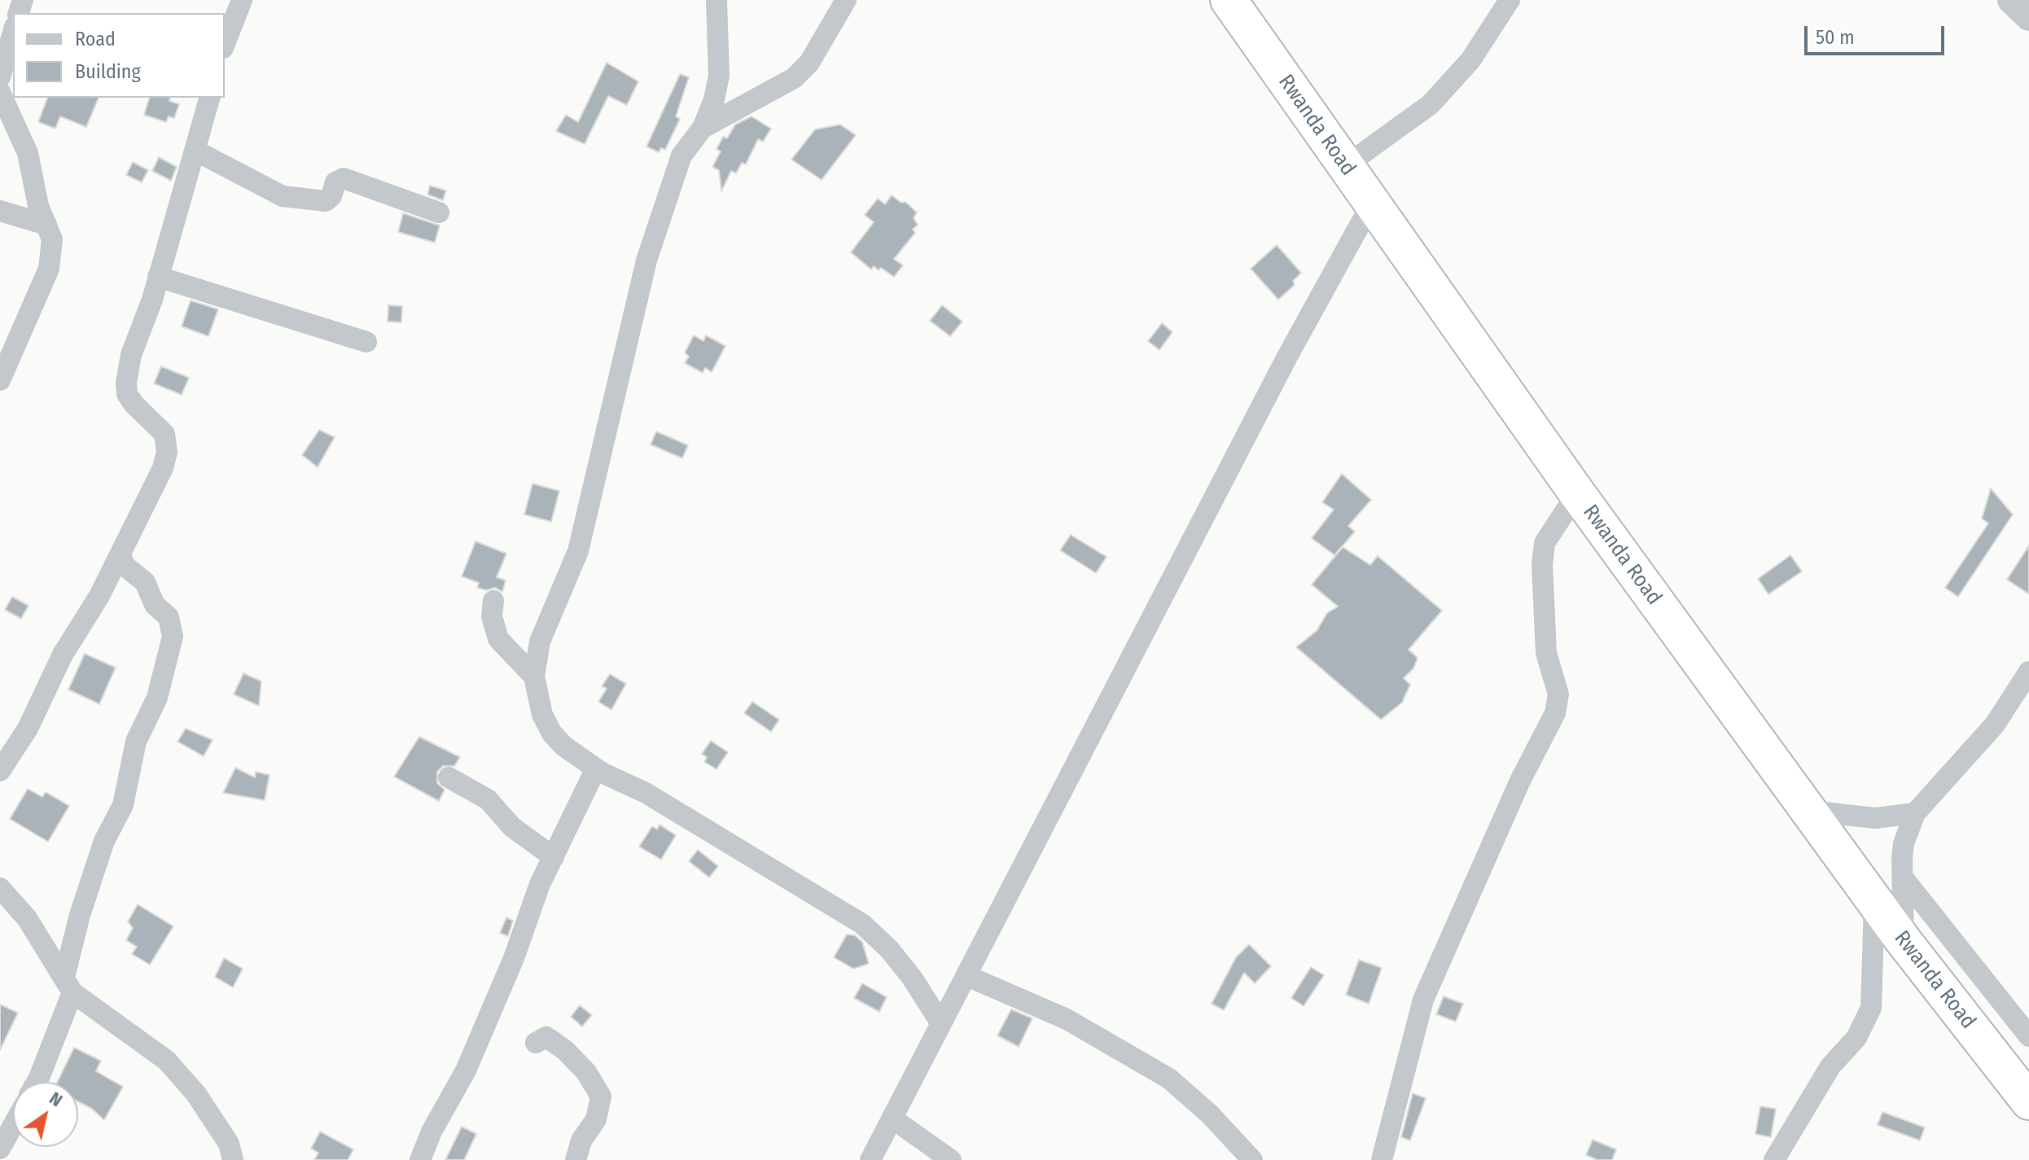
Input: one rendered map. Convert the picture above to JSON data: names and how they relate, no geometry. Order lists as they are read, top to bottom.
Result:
{
  "streets": {
    "highway": ["Rwanda Road"]
  },
  "legend": ["Road", "Building"],
  "scale_bar": "50 m",
  "north": "top right"
}
